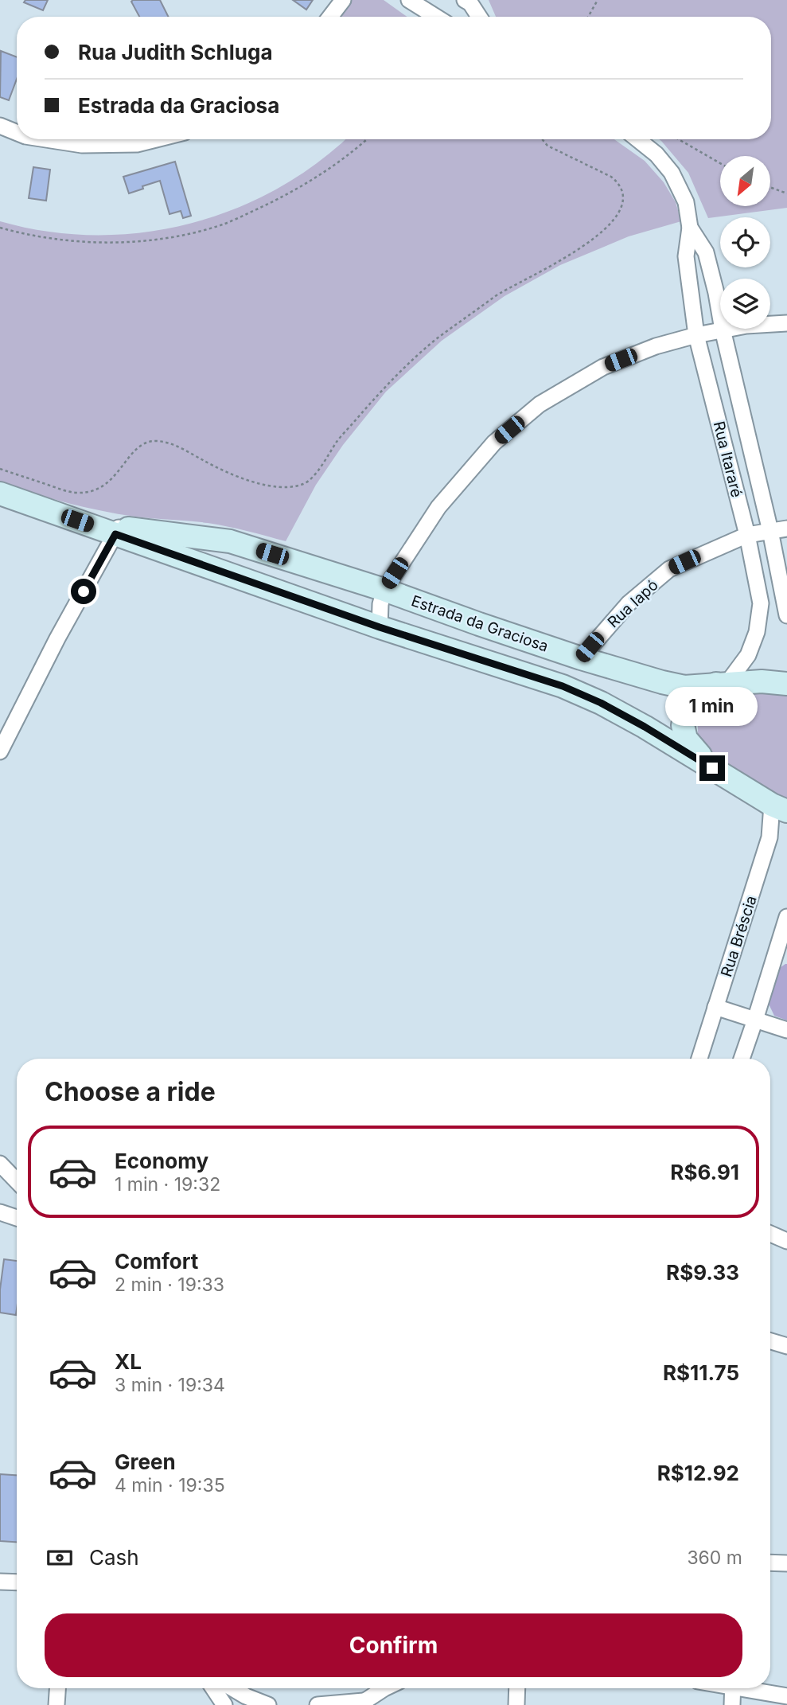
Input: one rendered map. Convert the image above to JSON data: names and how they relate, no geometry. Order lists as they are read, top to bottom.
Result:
{
  "streets": {
    "main road": ["Estrada da Graciosa"],
    "street": ["Rua Itararé", "Rua Iapó", "Rua Bréscia"]
  },
  "crossings": [
    ["Rua Itararé", "Rua Iapó"],
    ["Rua Itararé", "Estrada da Graciosa"],
    ["Rua Iapó", "Estrada da Graciosa"],
    ["Estrada da Graciosa", "Rua Bréscia"]
  ],
  "north": "bottom left",
  "page": {
    "banner": ["Rua Judith Schluga", "Estrada da Graciosa"],
    "bubble": "1 min",
    "heading": "Choose a ride",
    "list": [
      {
        "name": "Economy",
        "note": "1 min · 19:32",
        "value": "R$6.91"
      },
      {
        "name": "Comfort",
        "note": "2 min · 19:33",
        "value": "R$9.33"
      },
      {
        "name": "XL",
        "note": "3 min · 19:34",
        "value": "R$11.75"
      },
      {
        "name": "Green",
        "note": "4 min · 19:35",
        "value": "R$12.92"
      }
    ],
    "pay": ["Cash", "360 m"],
    "buttons": "Confirm"
  }
}
